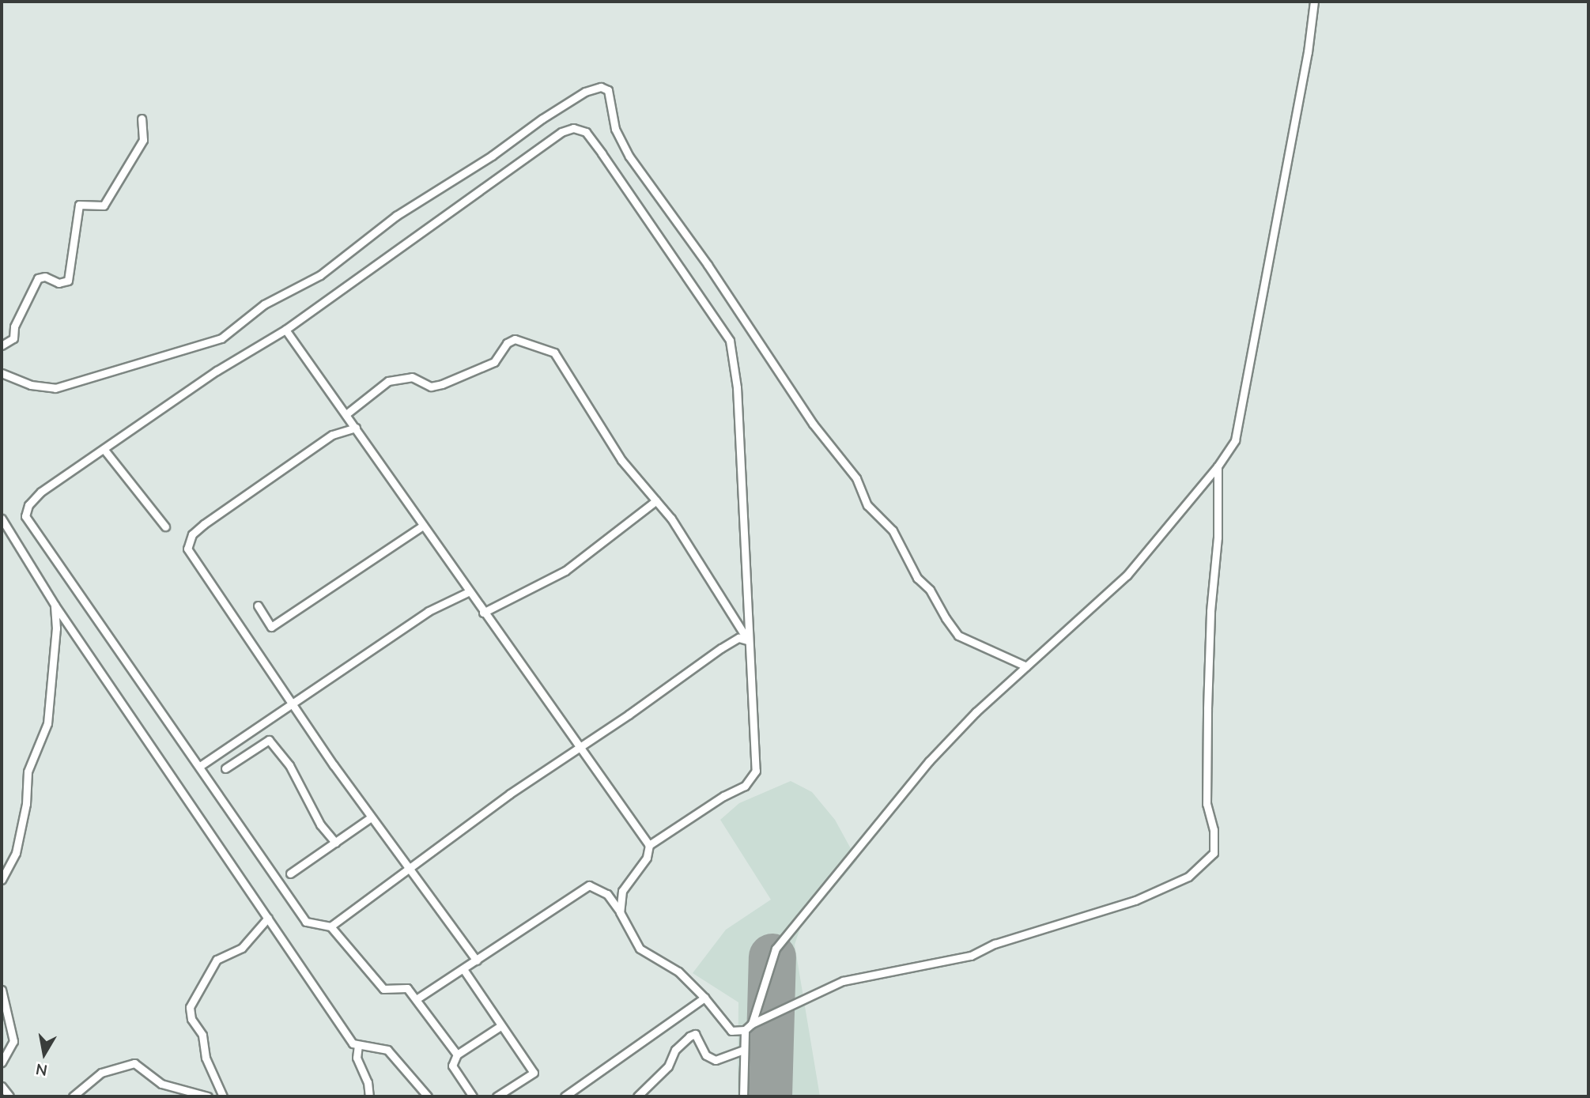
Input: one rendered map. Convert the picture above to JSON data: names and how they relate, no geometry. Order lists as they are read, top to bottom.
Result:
{
  "north": "bottom"
}
